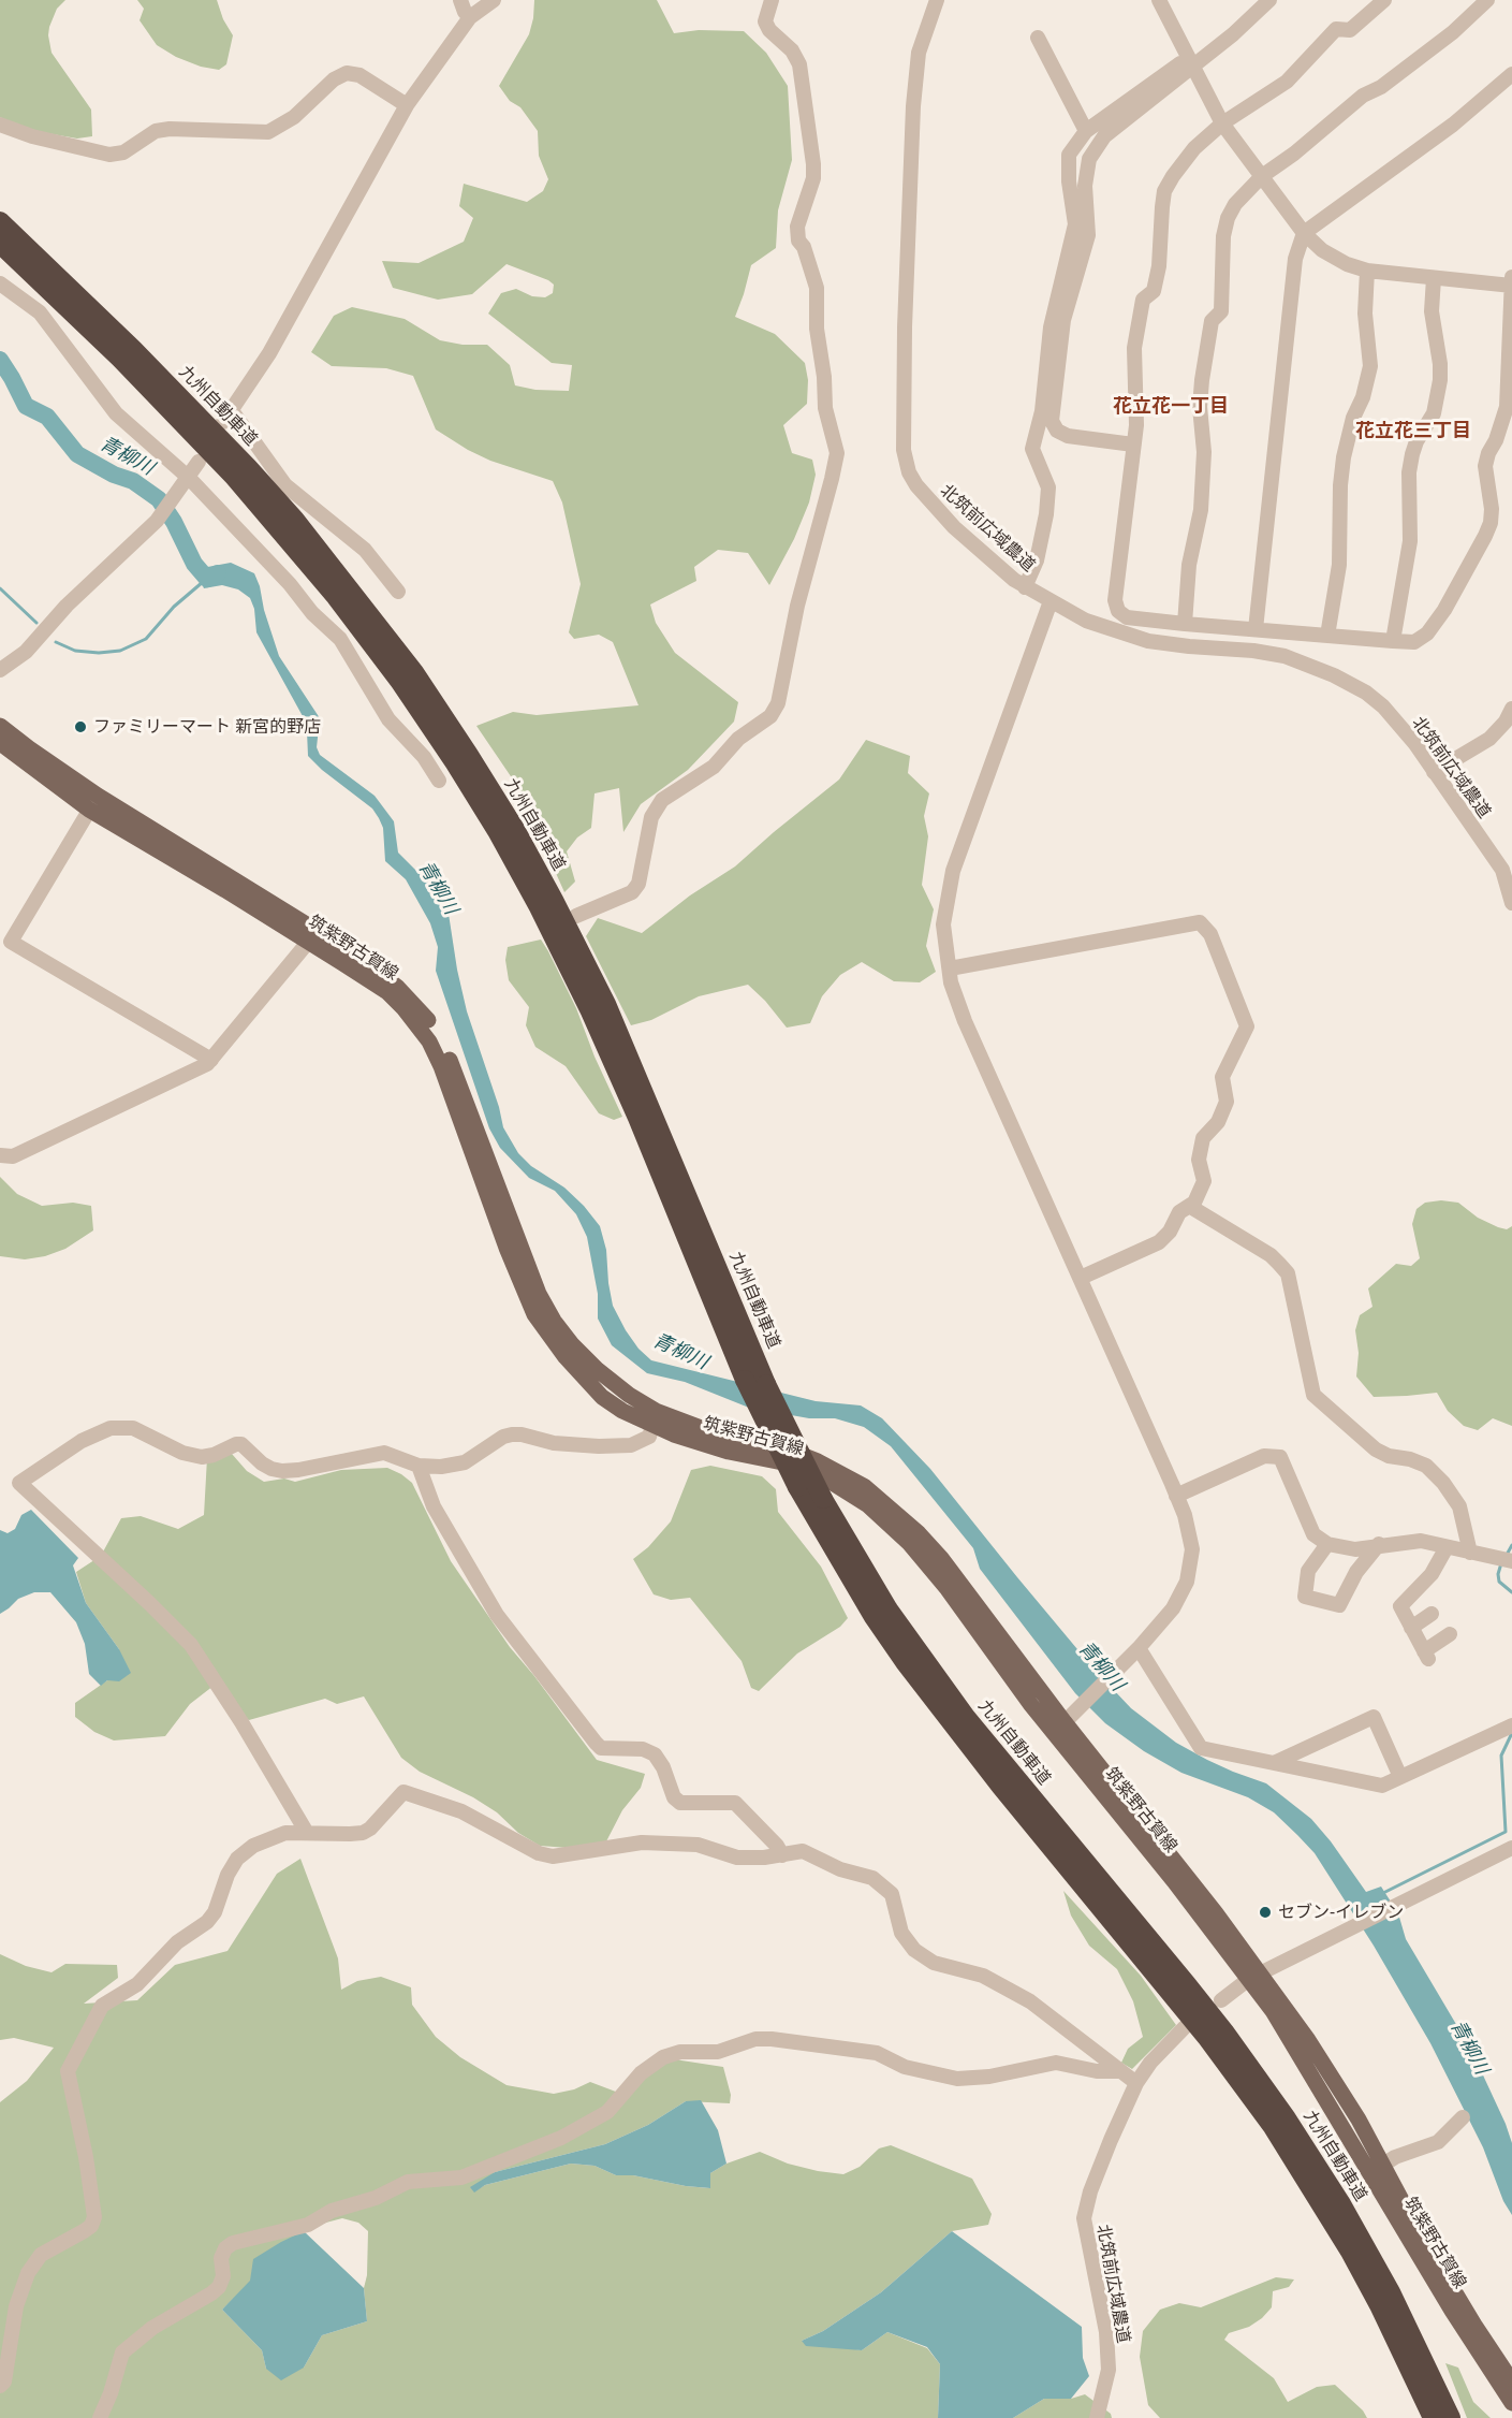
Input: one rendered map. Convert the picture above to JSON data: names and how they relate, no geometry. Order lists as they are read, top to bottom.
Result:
{
  "streets": {
    "highway": ["九州自動車道"],
    "main road": ["筑紫野古賀線"],
    "street": ["北筑前広域農道"]
  },
  "districts": ["花立花一丁目", "花立花三丁目"],
  "water": ["青柳川"],
  "places": ["ファミリーマート 新宮的野店", "セブン-イレブン"]
}
